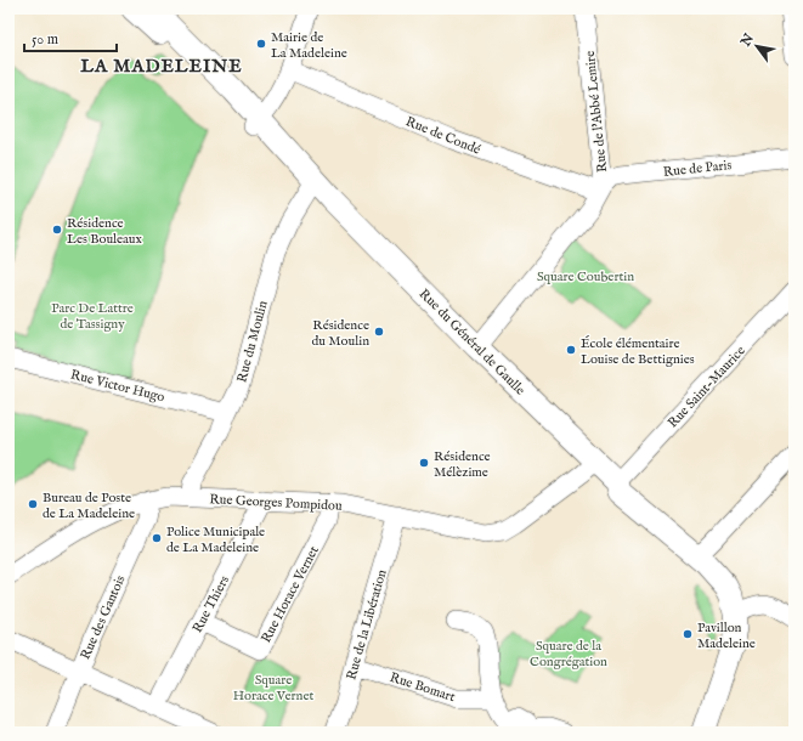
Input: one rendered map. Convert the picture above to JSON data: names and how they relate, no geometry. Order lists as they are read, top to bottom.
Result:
{
  "streets": {
    "main road": ["Rue du Général de Gaulle"],
    "street": [
      "Rue de l'Abbé Lemire",
      "Rue de Condé",
      "Rue de Paris",
      "Rue du Moulin",
      "Rue Victor Hugo",
      "Rue Saint-Maurice",
      "Rue Georges Pompidou",
      "Rue Horace Vernet",
      "Rue Thiers",
      "Rue des Gantois",
      "Rue de la Libération",
      "Rue Bomart"
    ]
  },
  "crossings": [
    ["Rue de l'Abbé Lemire", "Rue de Condé"],
    ["Rue de l'Abbé Lemire", "Rue de Paris"],
    ["Rue de l'Abbé Lemire", "Rue du Général de Gaulle"],
    ["Rue de Condé", "Rue de Paris"],
    ["Rue du Moulin", "Rue du Général de Gaulle"],
    ["Rue du Moulin", "Rue Victor Hugo"],
    ["Rue du Moulin", "Rue Georges Pompidou"],
    ["Rue du Général de Gaulle", "Rue Saint-Maurice"],
    ["Rue du Général de Gaulle", "Rue Georges Pompidou"],
    ["Rue Georges Pompidou", "Rue Horace Vernet"],
    ["Rue Georges Pompidou", "Rue Thiers"],
    ["Rue Georges Pompidou", "Rue des Gantois"],
    ["Rue Georges Pompidou", "Rue de la Libération"],
    ["Rue Horace Vernet", "Rue Thiers"],
    ["Rue de la Libération", "Rue Bomart"]
  ],
  "districts": ["LA MADELEINE"],
  "parks": [
    "Square Coubertin",
    "Parc De Lattre de Tassigny",
    "Square de la Congrégation",
    "Square Horace Vernet"
  ],
  "places": [
    "Mairie de La Madeleine",
    "Résidence Les Bouleaux",
    "Résidence du Moulin",
    "École élémentaire Louise de Bettignies",
    "Résidence Mélèzime",
    "Bureau de Poste de La Madeleine",
    "Police Municipale de La Madeleine",
    "Pavillon Madeleine"
  ],
  "scale_bar": "50 m",
  "north": "top left"
}
